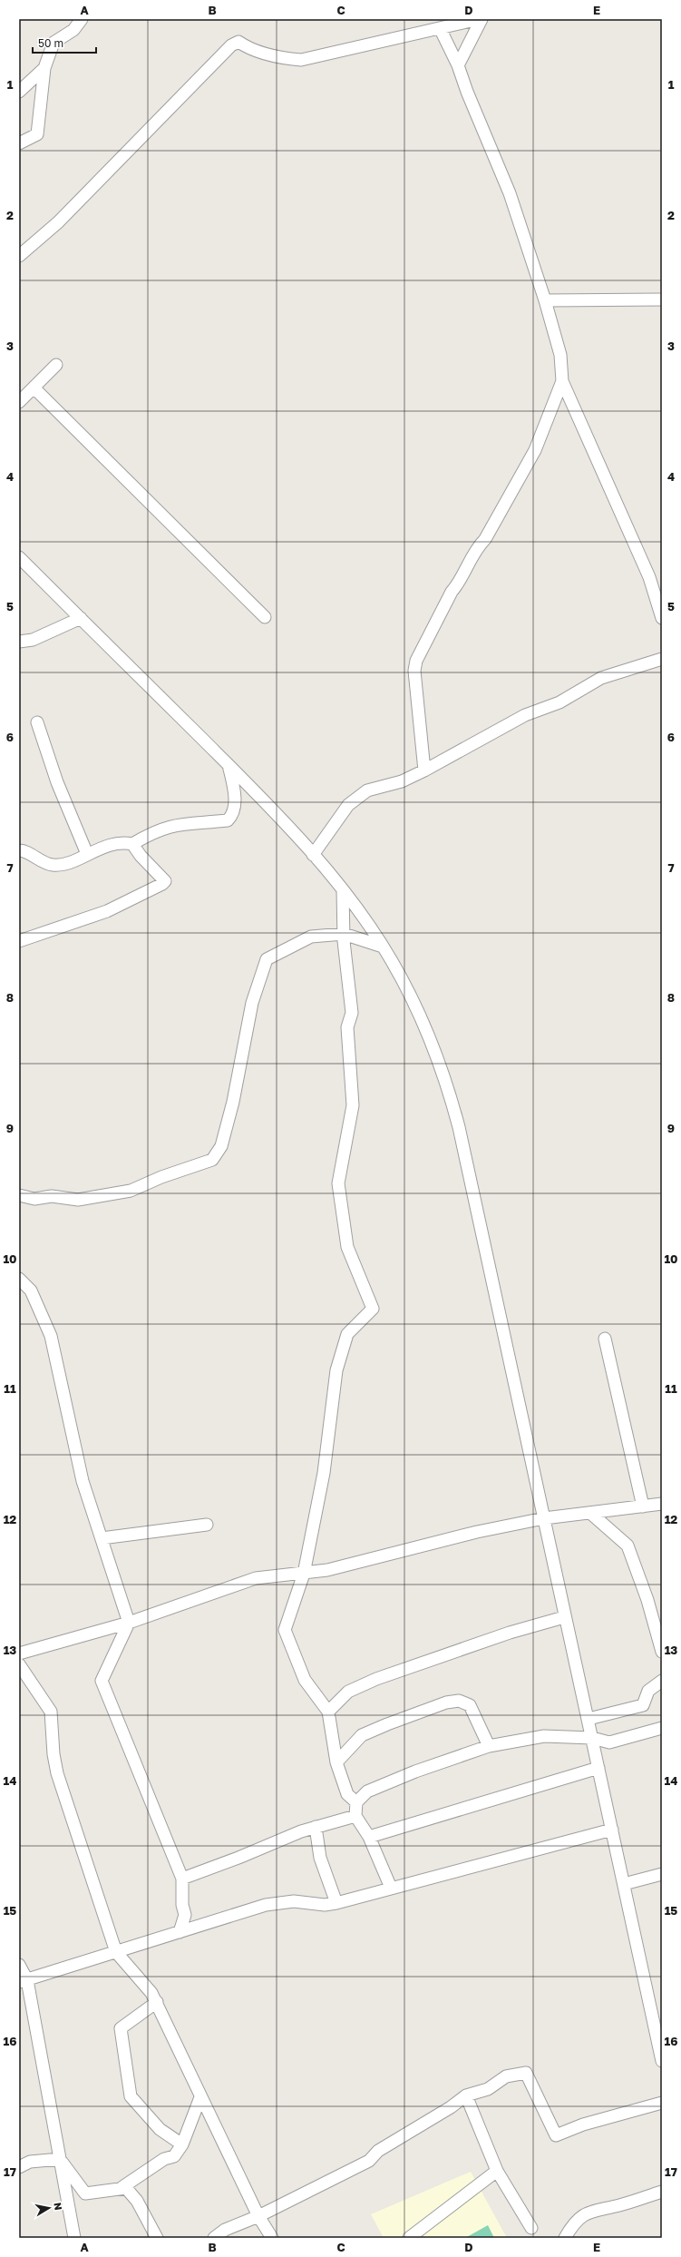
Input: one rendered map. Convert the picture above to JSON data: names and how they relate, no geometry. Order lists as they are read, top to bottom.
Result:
{
  "scale_bar": "50 m",
  "north": "right",
  "grid": {
    "columns": [
      "A",
      "B",
      "C",
      "D",
      "E"
    ],
    "rows": [
      "1",
      "2",
      "3",
      "4",
      "5",
      "6",
      "7",
      "8",
      "9",
      "10",
      "11",
      "12",
      "13",
      "14",
      "15",
      "16",
      "17"
    ]
  }
}
